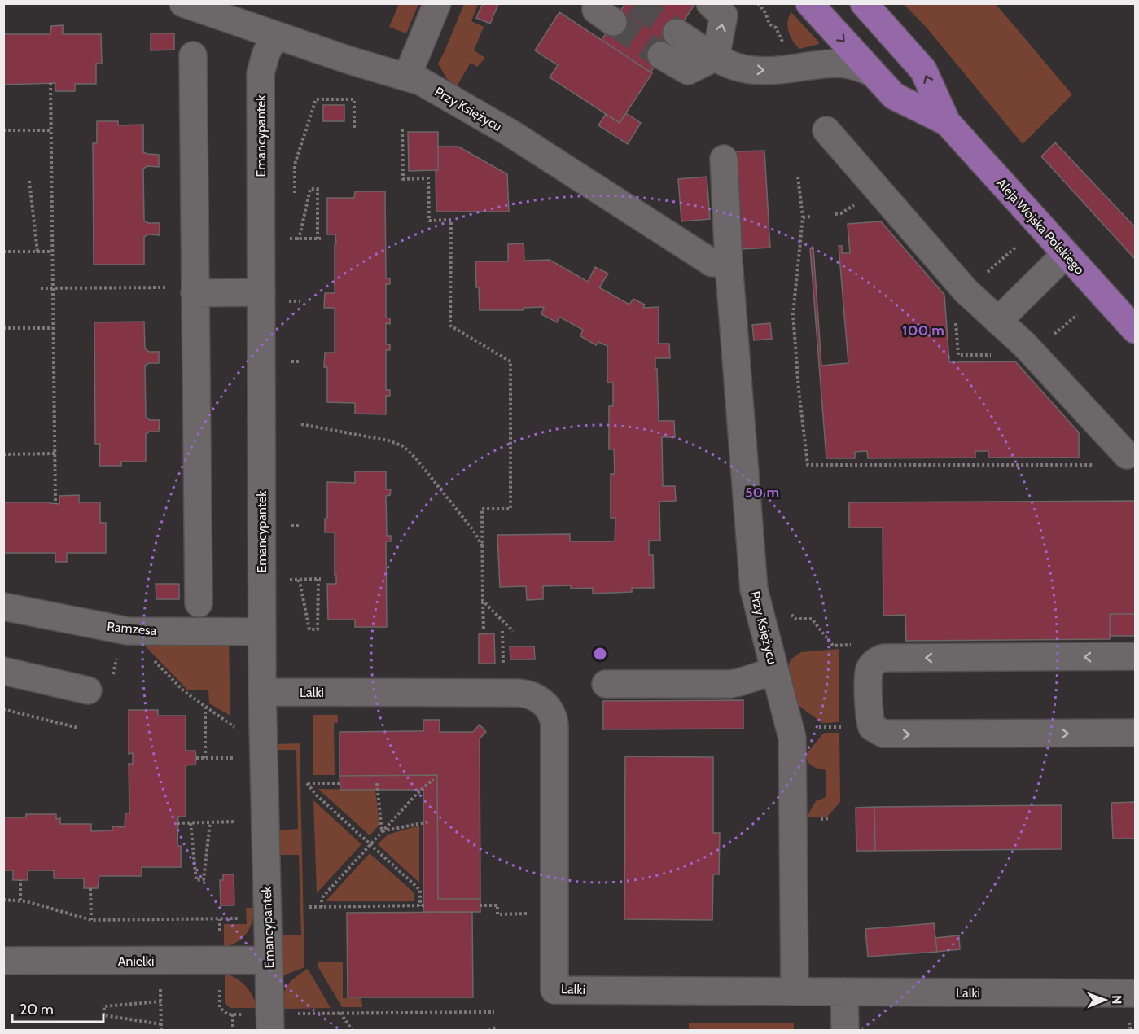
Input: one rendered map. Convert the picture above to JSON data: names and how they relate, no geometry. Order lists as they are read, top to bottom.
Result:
{
  "streets": {
    "main road": ["Aleja Wojska Polskiego"],
    "street": [
      "Przy Księżycu",
      "Emancypantek",
      "Ramzesa",
      "Lalki",
      "Anielki"
    ]
  },
  "crossings": [
    ["Przy Księżycu", "Emancypantek"],
    ["Przy Księżycu", "Lalki"],
    ["Emancypantek", "Ramzesa"],
    ["Emancypantek", "Lalki"],
    ["Emancypantek", "Anielki"]
  ],
  "scale_bar": "20 m",
  "north": "right",
  "rings": ["100 m", "50 m"]
}
